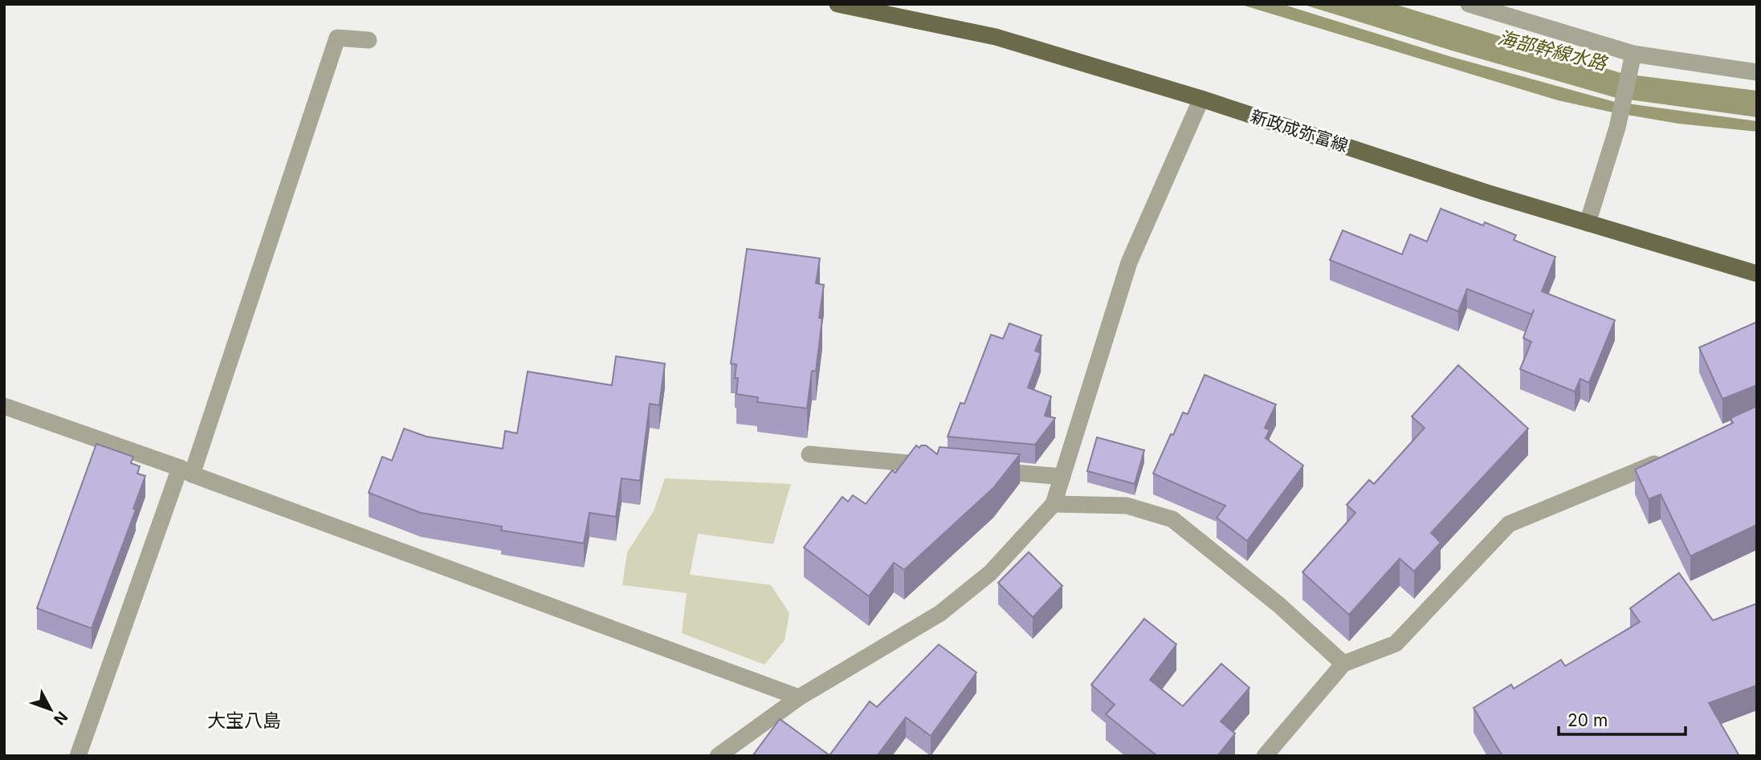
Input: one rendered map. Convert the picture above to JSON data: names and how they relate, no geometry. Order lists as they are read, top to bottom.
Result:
{
  "streets": {
    "main road": ["新政成弥富線"]
  },
  "districts": ["大宝八島"],
  "water": ["海部幹線水路"],
  "scale_bar": "20 m",
  "north": "bottom right"
}
